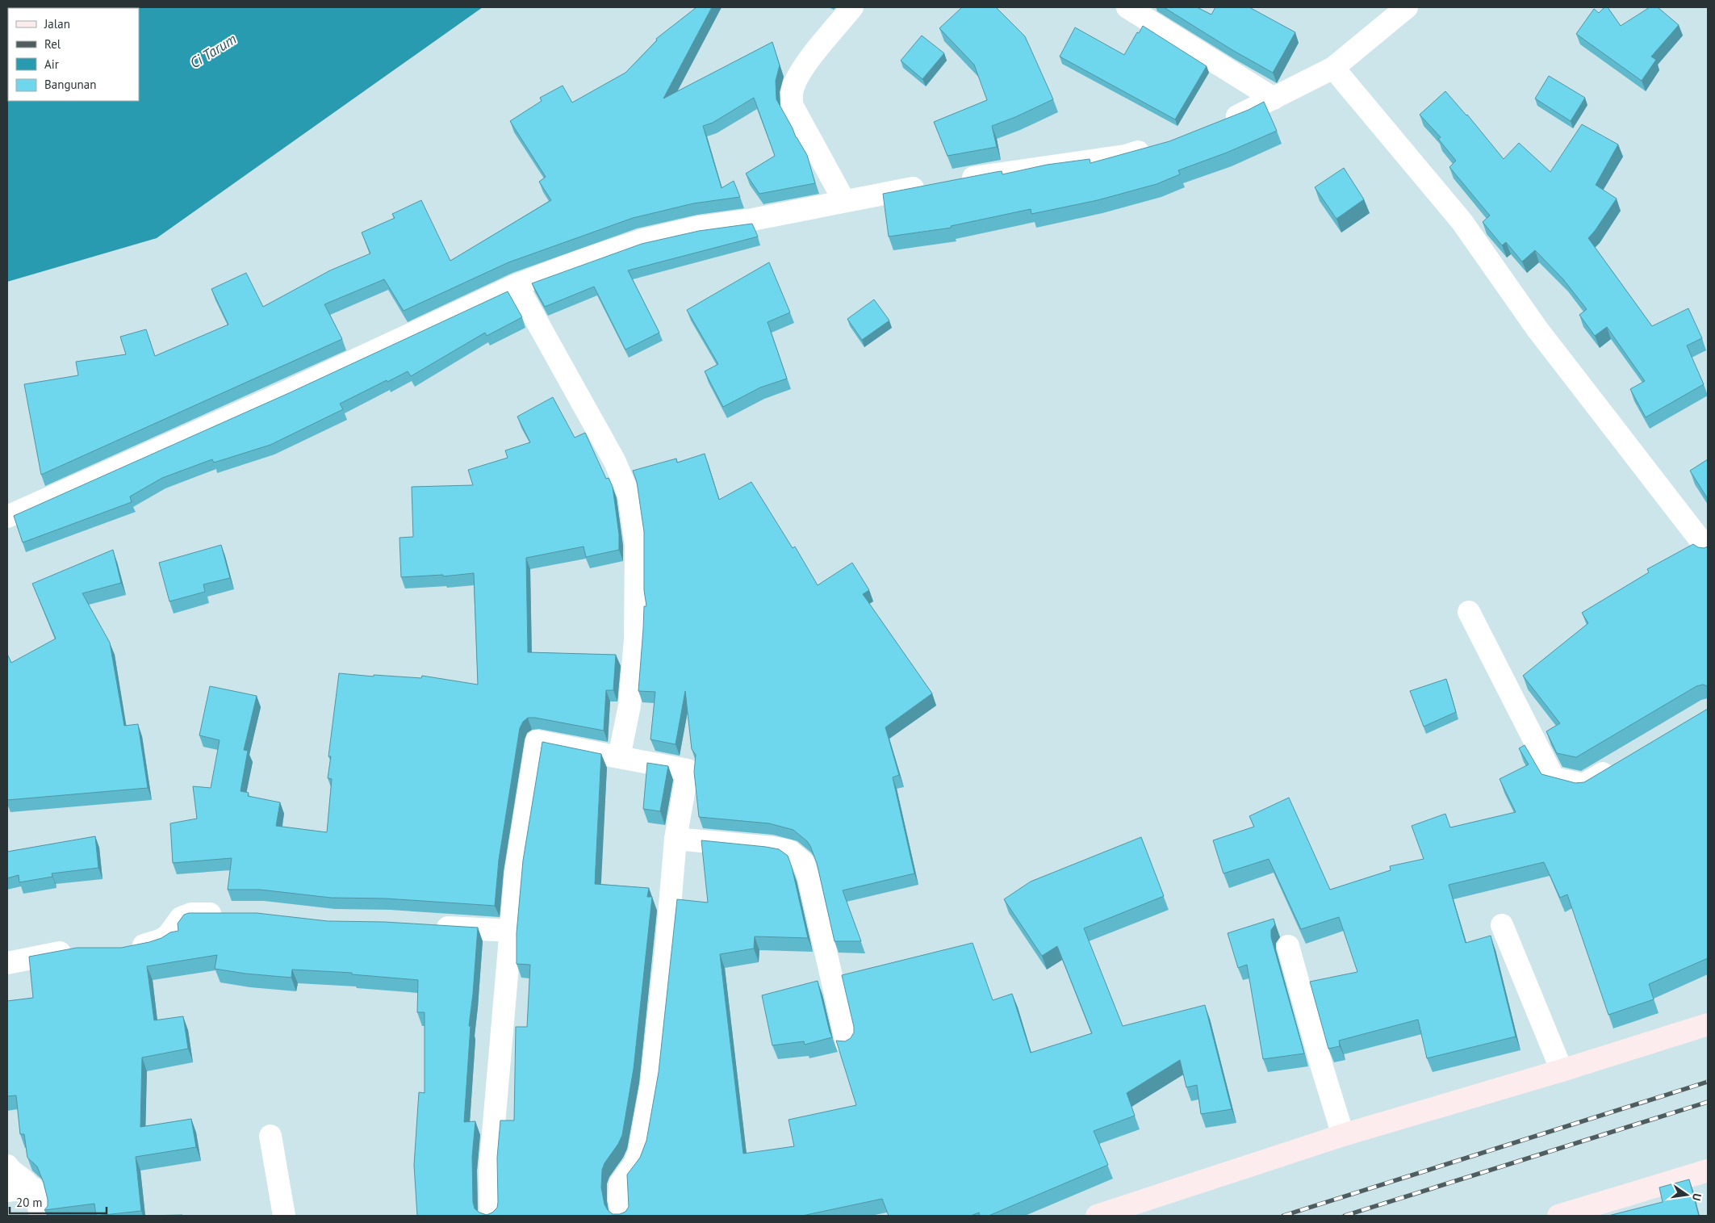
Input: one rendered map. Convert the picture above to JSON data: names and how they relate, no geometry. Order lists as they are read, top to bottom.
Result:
{
  "water": ["Ci Tarum"],
  "legend": [
    "Jalan",
    "Rel",
    "Air",
    "Bangunan"
  ],
  "scale_bar": "20 m",
  "north": "right"
}
